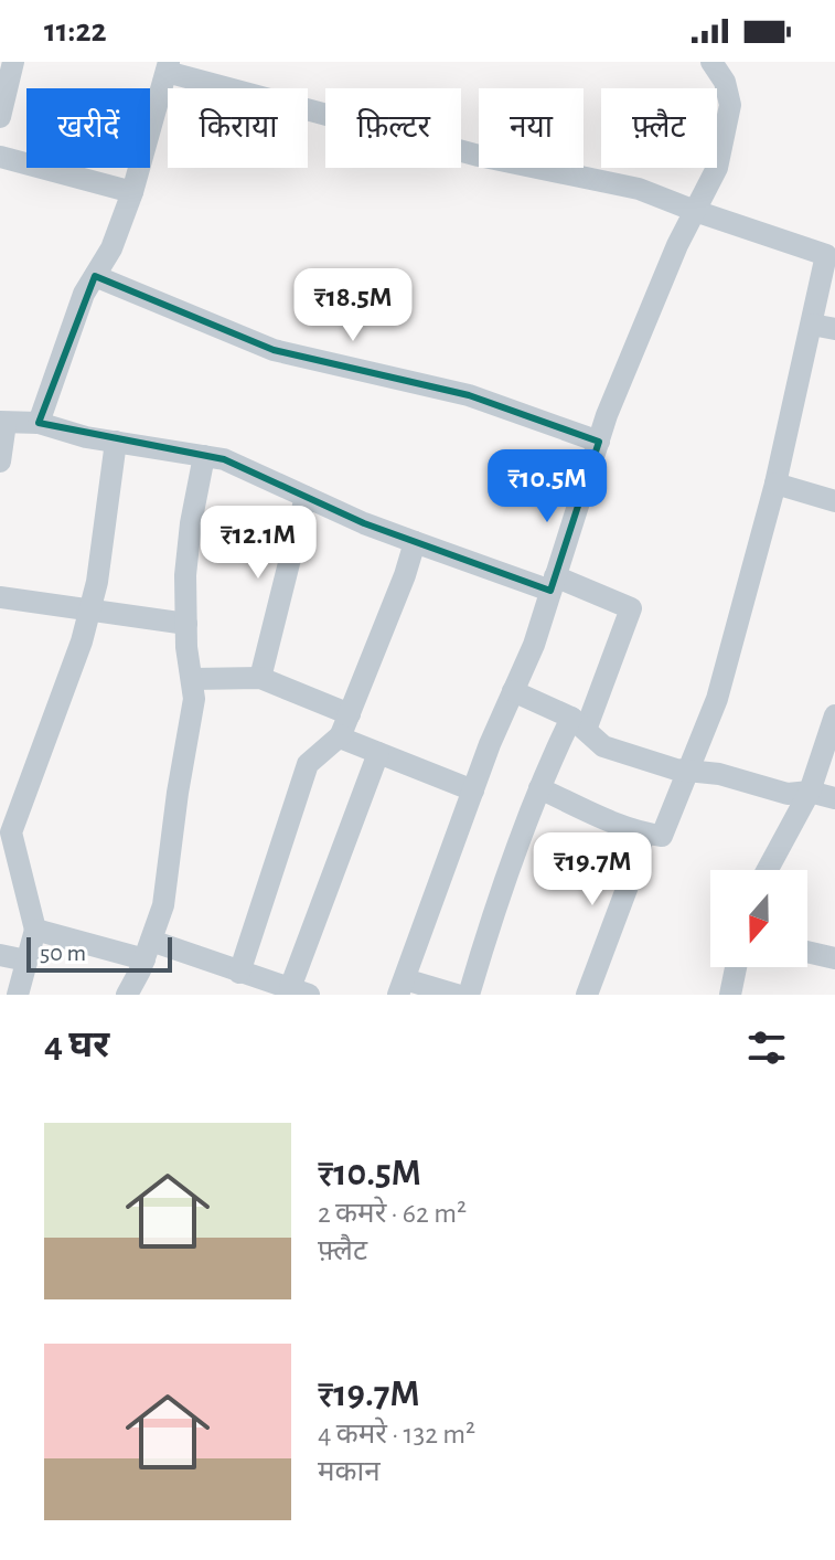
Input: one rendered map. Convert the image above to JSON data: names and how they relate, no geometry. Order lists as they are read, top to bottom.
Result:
{
  "scale_bar": "50 m",
  "north": "bottom",
  "page": {
    "status": "11:22",
    "chip": [
      "खरीदें",
      "किराया",
      "फ़िल्टर",
      "नया",
      "फ़्लैट"
    ],
    "price": [
      "₹18.5M",
      "₹10.5M",
      "₹12.1M",
      "₹19.7M"
    ],
    "scale": "50 m",
    "heading": "4 घर",
    "list": [
      {
        "name": "₹10.5M",
        "note": "2 कमरे · 62 m² · फ़्लैट"
      },
      {
        "name": "₹19.7M",
        "note": "4 कमरे · 132 m² · मकान"
      }
    ]
  }
}
